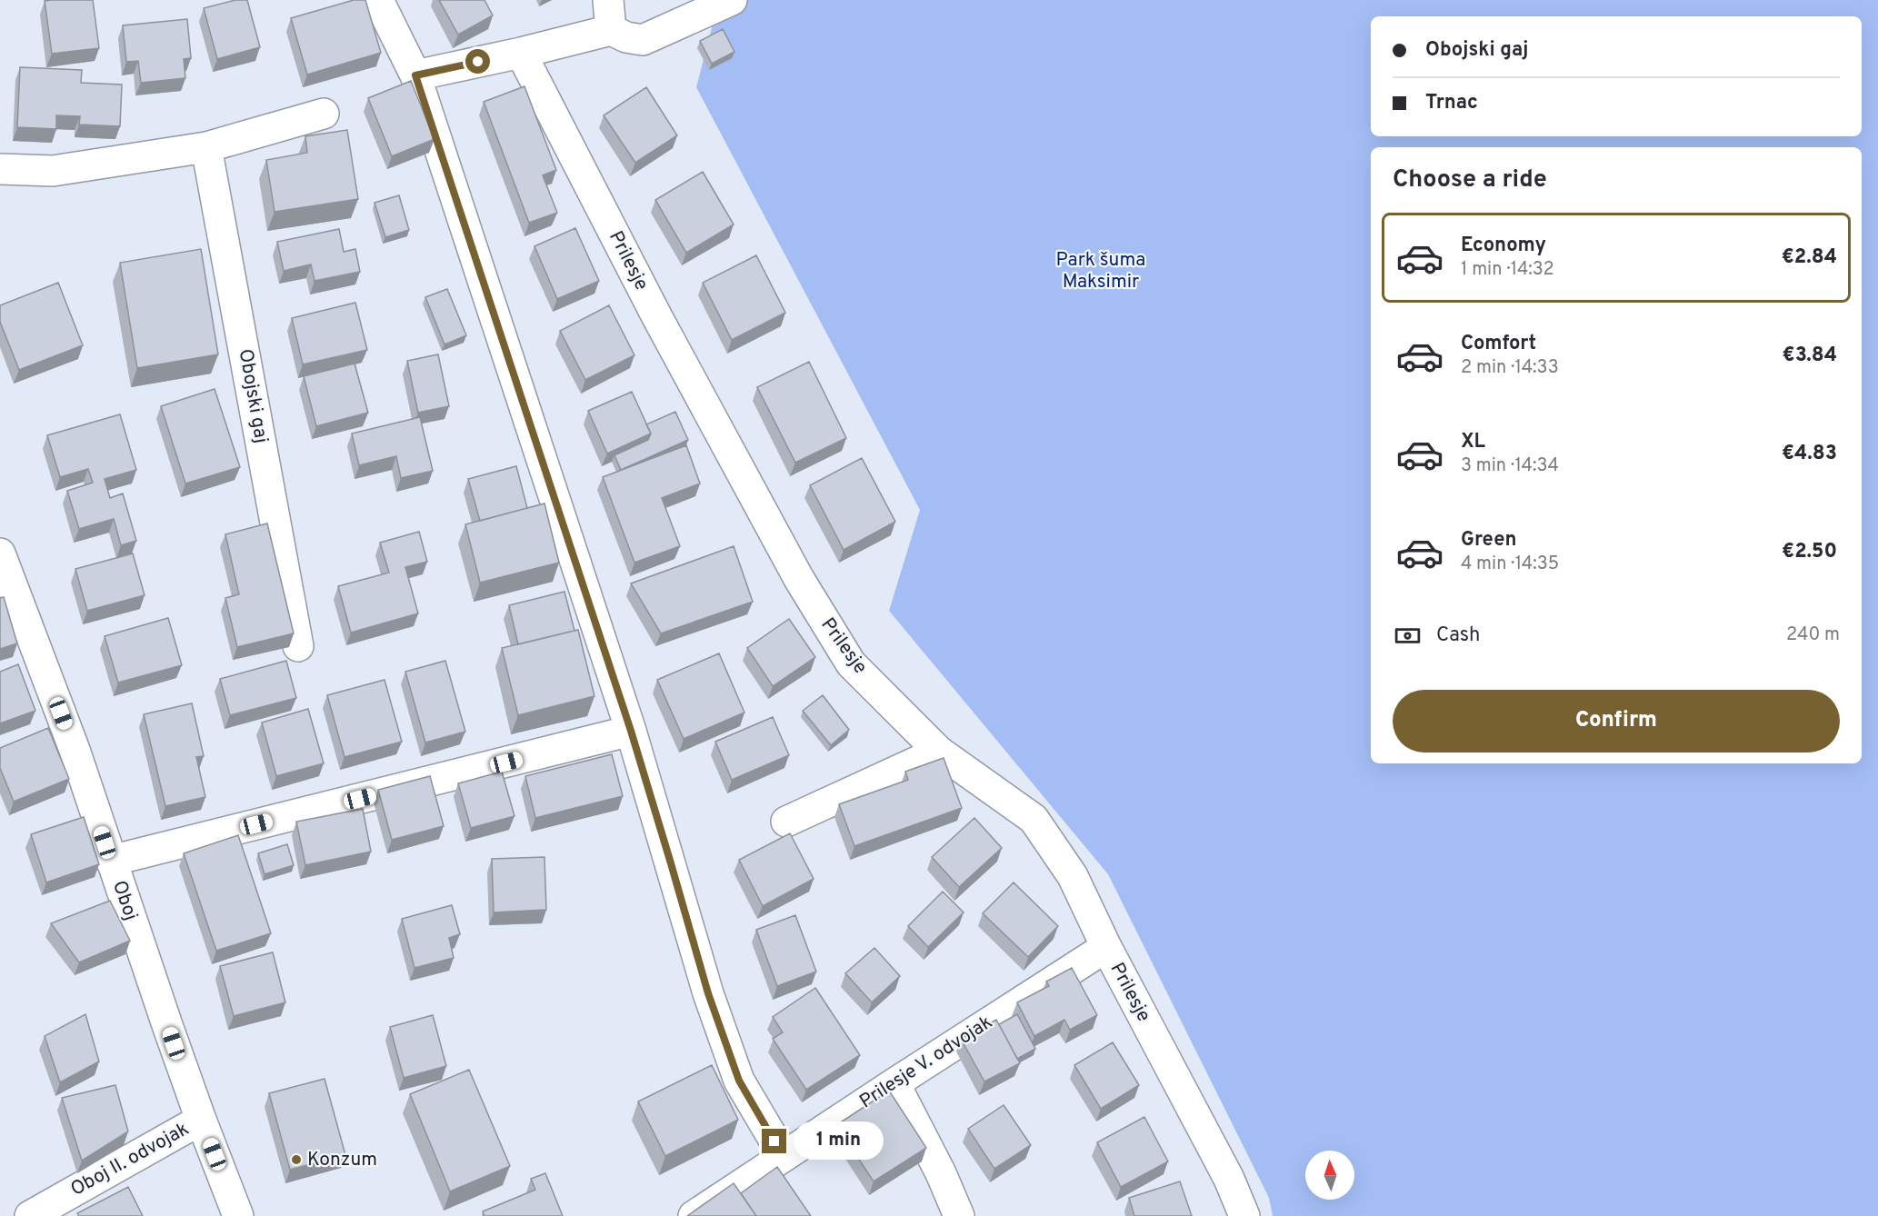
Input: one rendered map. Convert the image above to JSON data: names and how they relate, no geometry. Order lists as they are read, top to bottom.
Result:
{
  "streets": {
    "street": [
      "Prilesje",
      "Obojski gaj",
      "Oboj",
      "Prilesje V. odvojak",
      "Oboj II. odvojak"
    ]
  },
  "crossings": [
    ["Prilesje", "Prilesje V. odvojak"],
    ["Oboj", "Oboj II. odvojak"]
  ],
  "parks": ["Park šuma Maksimir"],
  "places": ["Konzum"],
  "north": "top",
  "page": {
    "banner": ["Obojski gaj", "Trnac"],
    "heading": "Choose a ride",
    "list": [
      {
        "name": "Economy",
        "note": "1 min · 14:32",
        "value": "€2.84"
      },
      {
        "name": "Comfort",
        "note": "2 min · 14:33",
        "value": "€3.84"
      },
      {
        "name": "XL",
        "note": "3 min · 14:34",
        "value": "€4.83"
      },
      {
        "name": "Green",
        "note": "4 min · 14:35",
        "value": "€2.50"
      }
    ],
    "pay": ["Cash", "240 m"],
    "buttons": "Confirm",
    "bubble": "1 min"
  }
}
